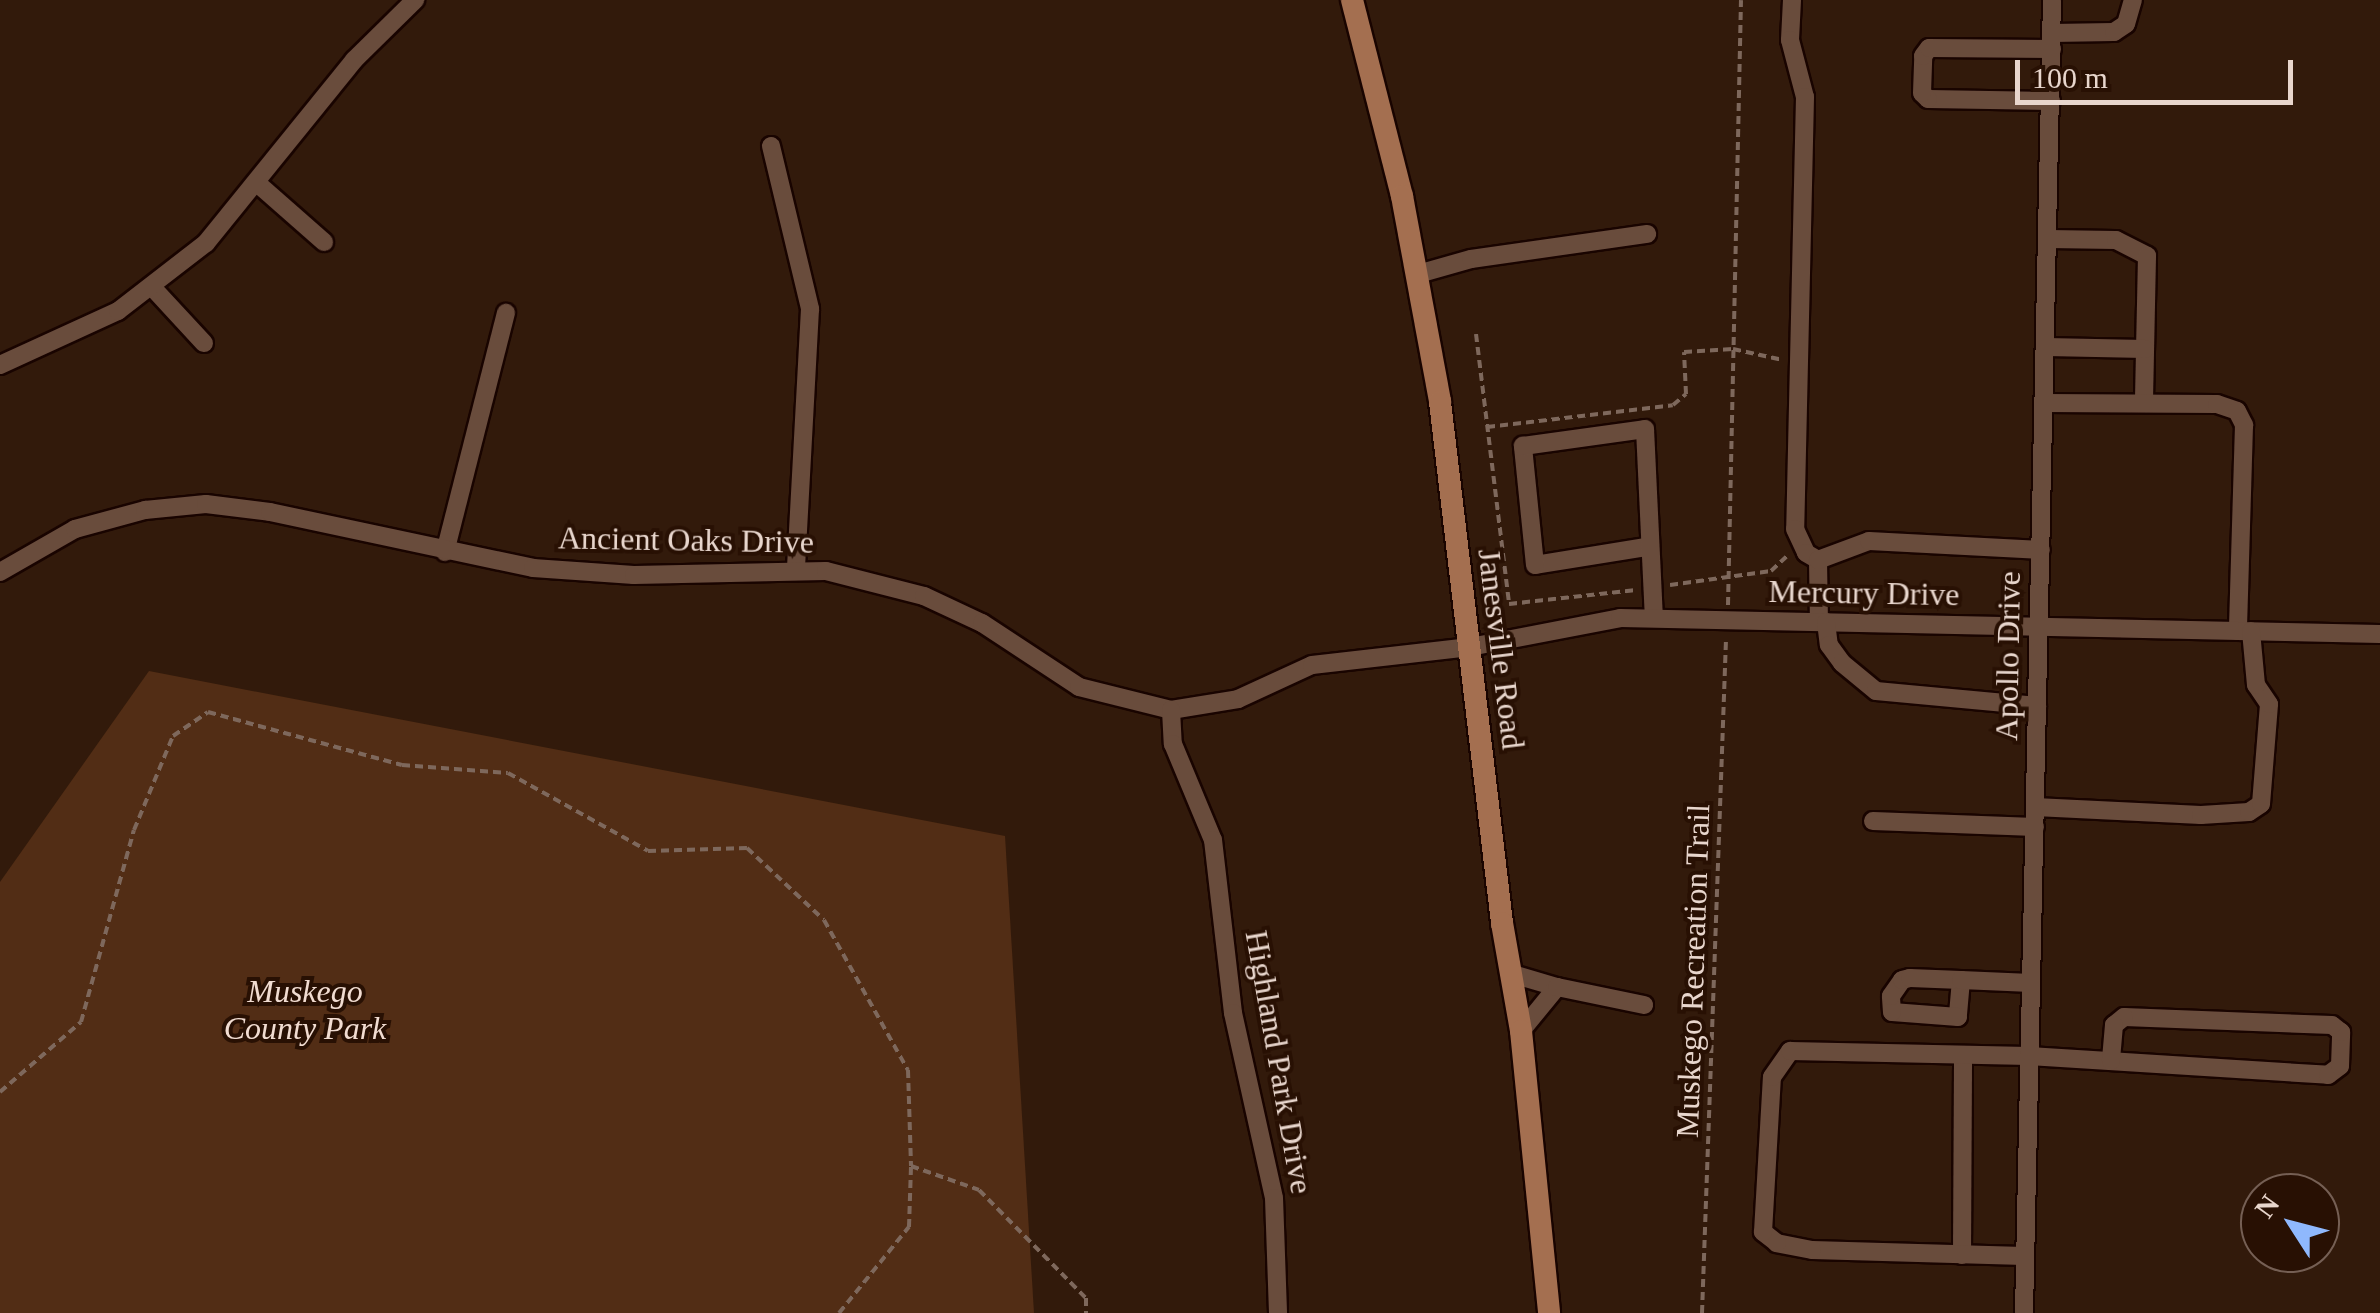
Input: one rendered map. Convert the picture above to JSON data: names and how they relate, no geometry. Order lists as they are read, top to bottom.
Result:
{
  "streets": {
    "main road": ["Janesville Road"],
    "street": [
      "Ancient Oaks Drive",
      "Mercury Drive",
      "Apollo Drive",
      "Highland Park Drive"
    ],
    "path": ["Muskego Recreation Trail"]
  },
  "crossings": [
    ["Ancient Oaks Drive", "Mercury Drive"],
    ["Ancient Oaks Drive", "Janesville Road"],
    ["Ancient Oaks Drive", "Highland Park Drive"],
    ["Mercury Drive", "Janesville Road"],
    ["Mercury Drive", "Apollo Drive"]
  ],
  "parks": ["Muskego County Park"],
  "scale_bar": "100 m",
  "north": "top left"
}
